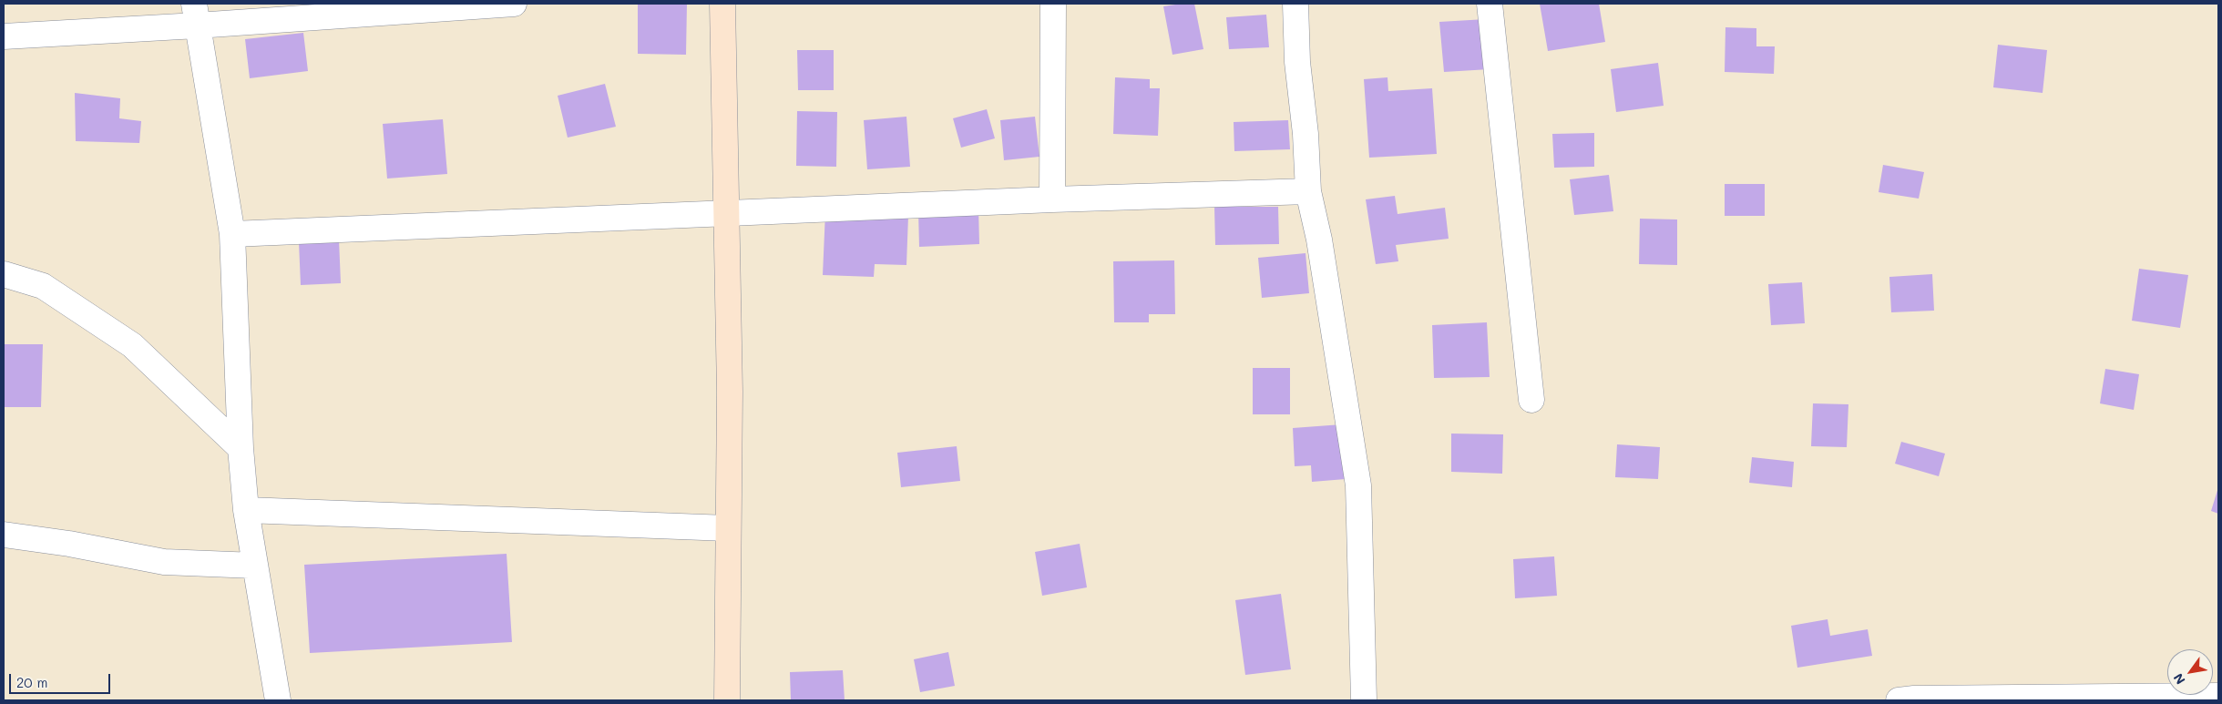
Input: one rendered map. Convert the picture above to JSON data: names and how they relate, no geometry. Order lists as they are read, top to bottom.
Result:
{
  "scale_bar": "20 m",
  "north": "bottom left"
}
